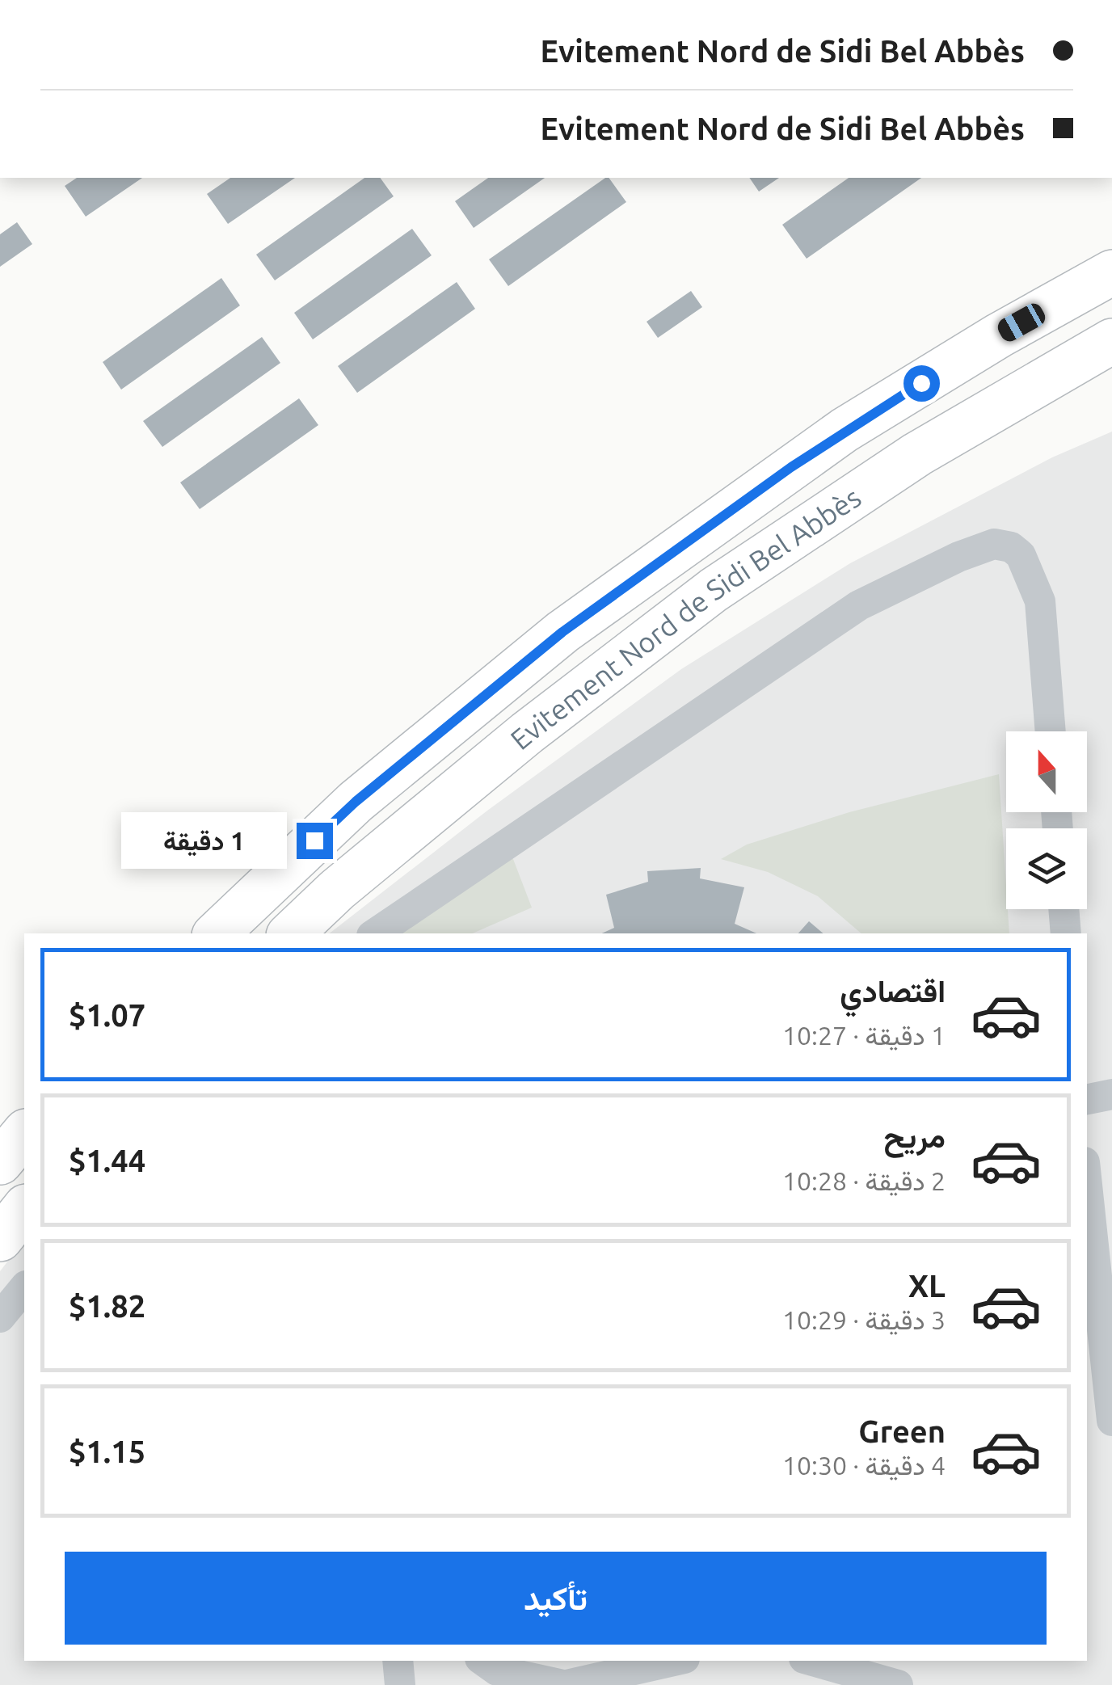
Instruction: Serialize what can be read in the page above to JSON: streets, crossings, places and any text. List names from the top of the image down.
{
  "streets": {
    "highway": ["Evitement Nord de Sidi Bel Abbès"]
  },
  "north": "top",
  "page": {
    "banner": ["Evitement Nord de Sidi Bel Abbès", "Evitement Nord de Sidi Bel Abbès"],
    "bubble": "1 دقيقة",
    "list": [
      {
        "name": "اقتصادي",
        "note": "1 دقيقة · 10:27",
        "value": "$1.07"
      },
      {
        "name": "مريح",
        "note": "2 دقيقة · 10:28",
        "value": "$1.44"
      },
      {
        "name": "XL",
        "note": "3 دقيقة · 10:29",
        "value": "$1.82"
      },
      {
        "name": "Green",
        "note": "4 دقيقة · 10:30",
        "value": "$1.15"
      }
    ],
    "buttons": "تأكيد"
  }
}
